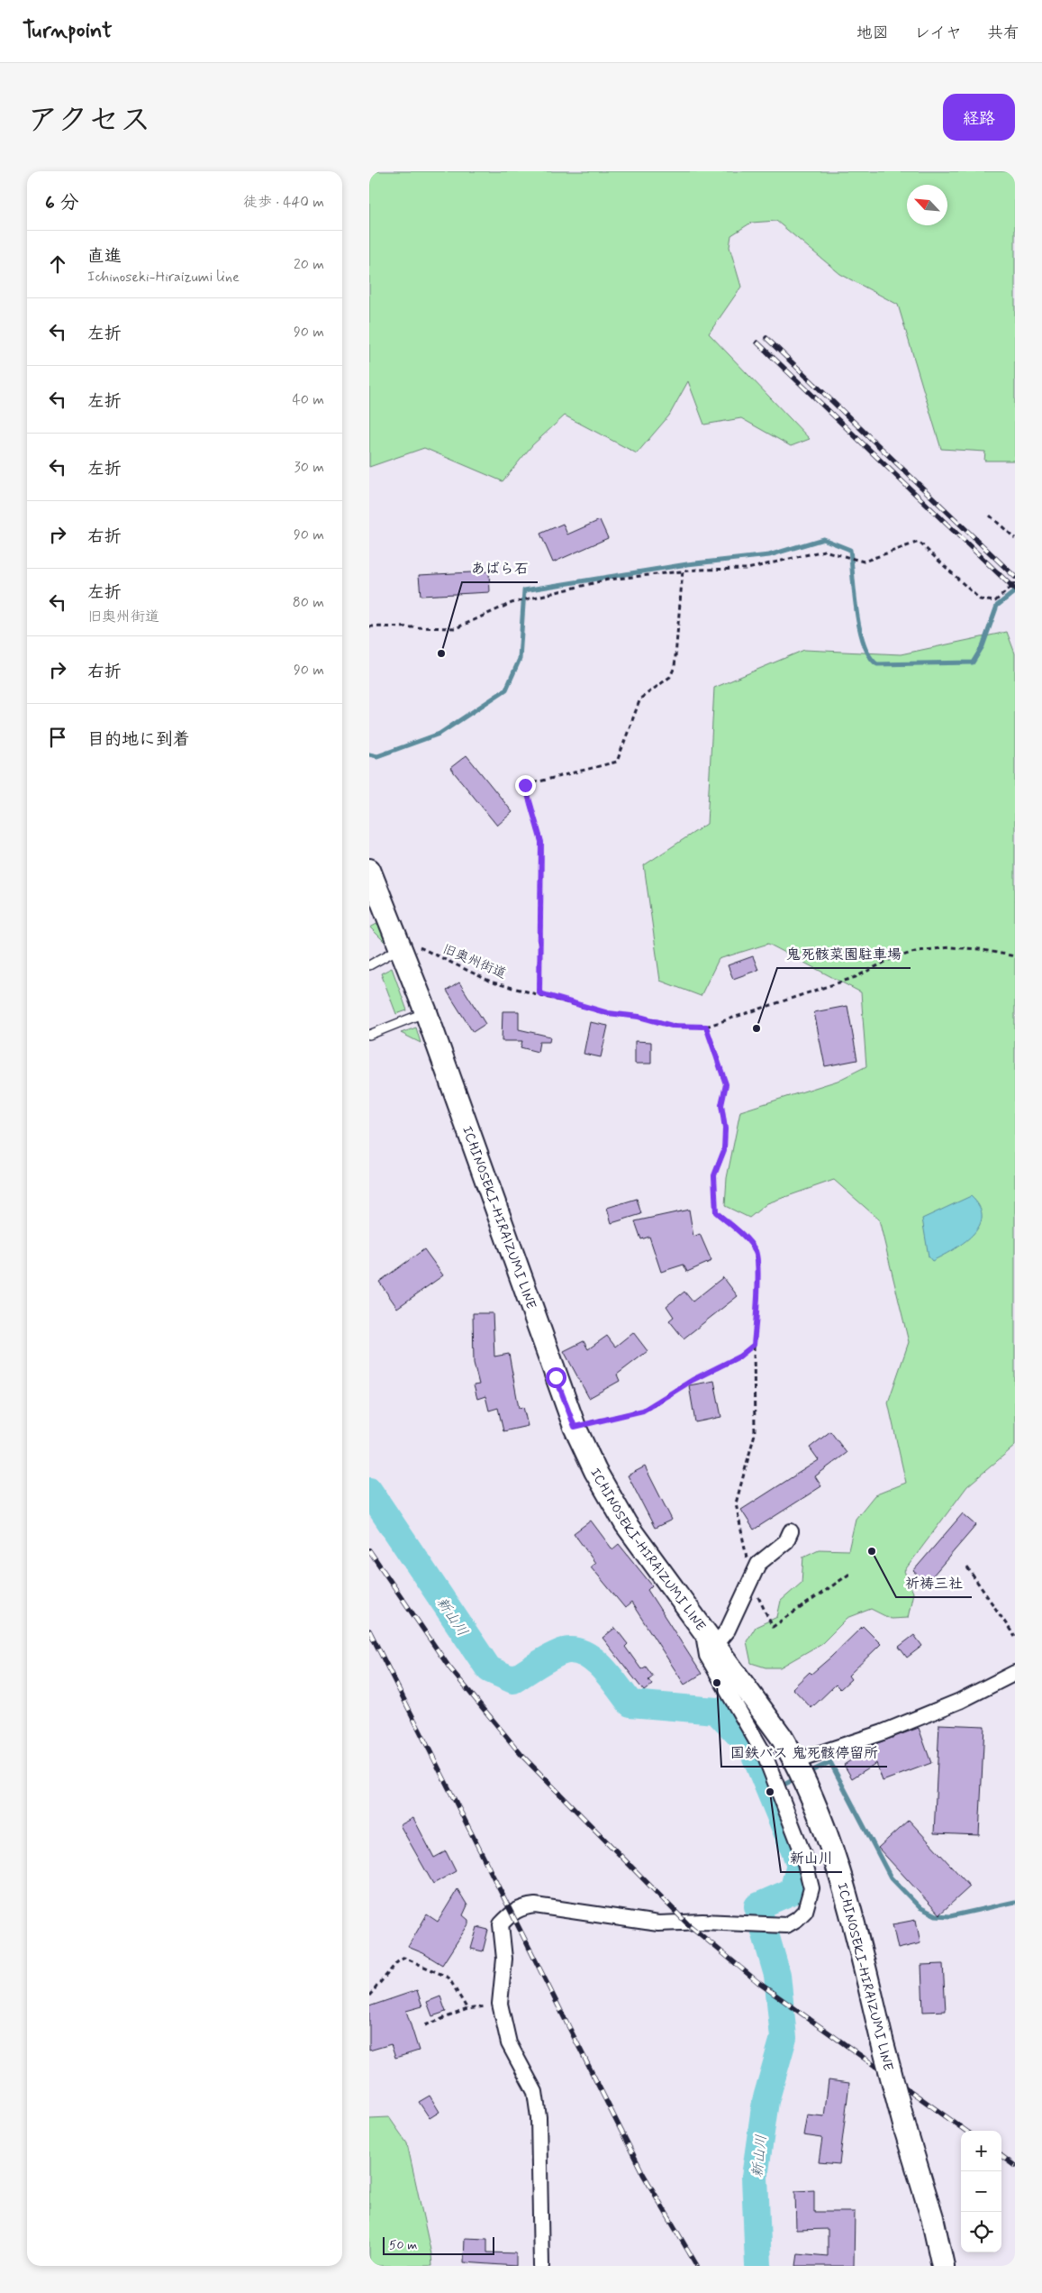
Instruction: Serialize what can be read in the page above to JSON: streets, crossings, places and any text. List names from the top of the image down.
{
  "streets": {
    "main road": ["ICHINOSEKI-HIRAIZUMI LINE"],
    "path": ["旧奥州街道"]
  },
  "crossings": [
    ["旧奥州街道", "ICHINOSEKI-HIRAIZUMI LINE"]
  ],
  "water": ["新山川"],
  "places": [
    "あばら石",
    "鬼死骸菜園駐車場",
    "祈祷三社",
    "国鉄バス 鬼死骸停留所",
    "新山川"
  ],
  "scale_bar": "50 m",
  "north": "top left",
  "page": {
    "header": "Turnpoint",
    "nav": ["地図", "レイヤ", "共有"],
    "title": "アクセス",
    "buttons": "経路",
    "heading": ["6 分", "徒歩 · 440 m"],
    "list": [
      ["直進", "Ichinoseki-Hiraizumi line", "20 m"],
      ["左折", "90 m"],
      ["左折", "40 m"],
      ["左折", "30 m"],
      ["右折", "90 m"],
      ["左折", "旧奥州街道", "80 m"],
      ["右折", "90 m"],
      "目的地に到着"
    ],
    "map_buttons": ["+", "−"],
    "scale": "50 m"
  }
}
